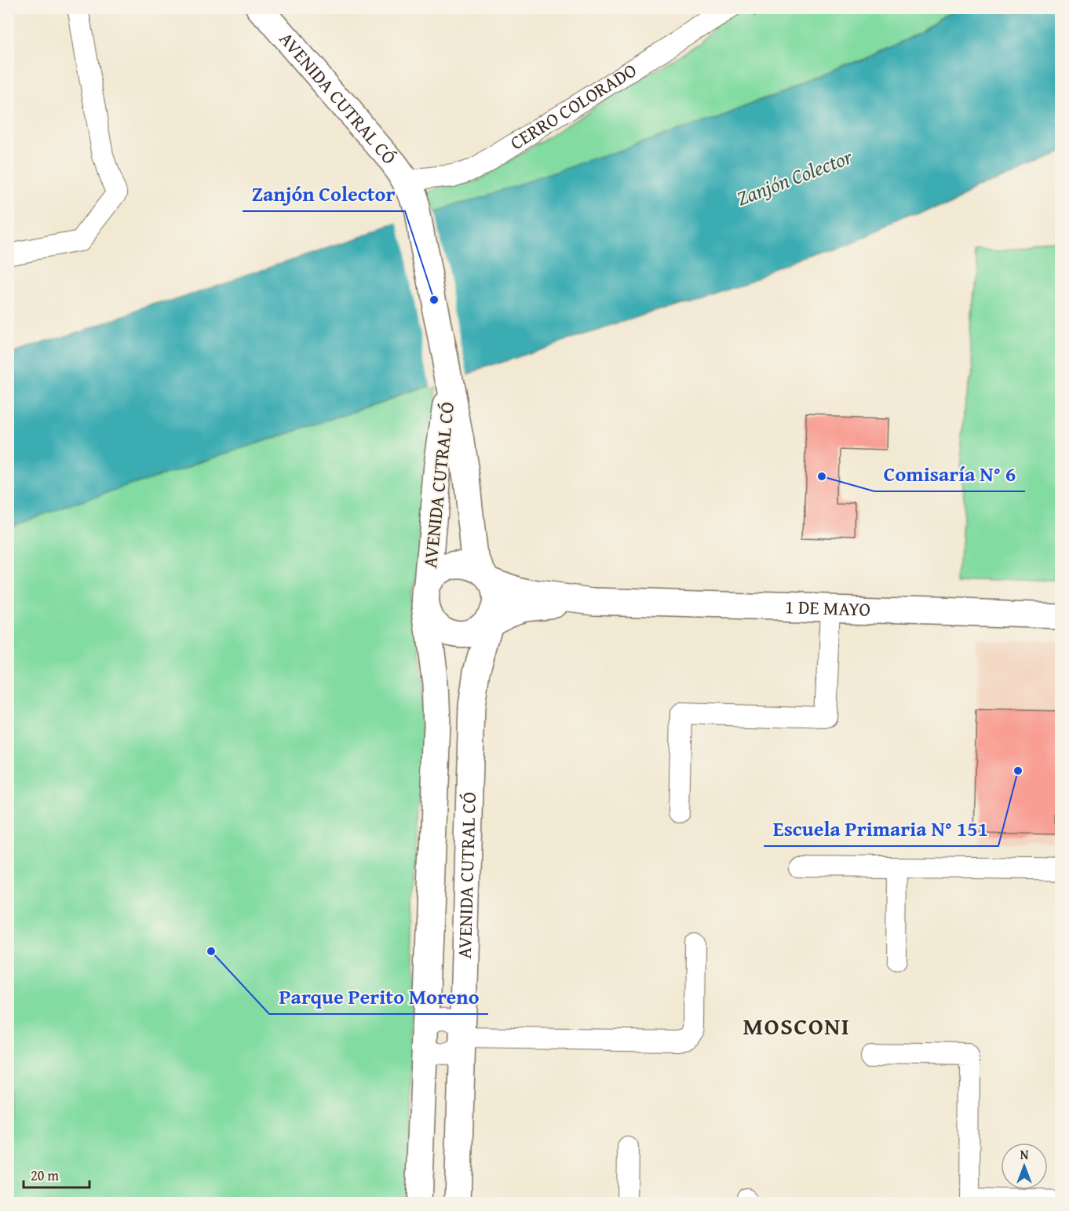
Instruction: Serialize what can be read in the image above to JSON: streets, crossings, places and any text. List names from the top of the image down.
{
  "streets": {
    "main road": ["AVENIDA CUTRAL CÓ", "1 DE MAYO"],
    "street": ["CERRO COLORADO"]
  },
  "crossings": [
    ["AVENIDA CUTRAL CÓ", "CERRO COLORADO"],
    ["AVENIDA CUTRAL CÓ", "1 DE MAYO"]
  ],
  "districts": ["MOSCONI"],
  "water": ["Zanjón Colector"],
  "places": [
    "Zanjón Colector",
    "Comisaría N° 6",
    "Escuela Primaria N° 151",
    "Parque Perito Moreno"
  ],
  "scale_bar": "20 m",
  "north": "top"
}
